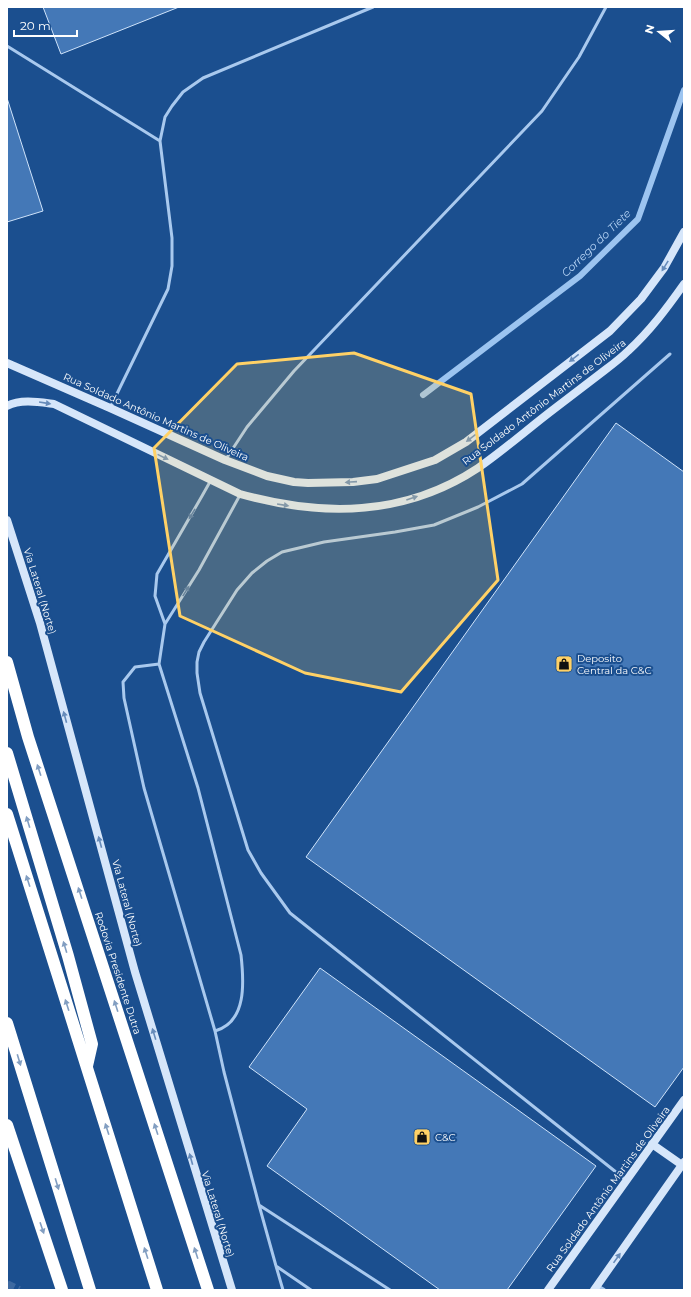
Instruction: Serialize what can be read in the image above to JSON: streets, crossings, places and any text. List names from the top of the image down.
{
  "streets": {
    "highway": ["Rodovia Presidente Dutra"],
    "street": ["Rua Soldado Antônio Martins de Oliveira", "Via Lateral (Norte)"]
  },
  "one_way": ["Via Lateral (Norte)"],
  "water": ["Corrego do Tiete"],
  "places": {
    "shop": ["Deposito Central da C&C", "C&C"]
  },
  "scale_bar": "20 m",
  "north": "left"
}
